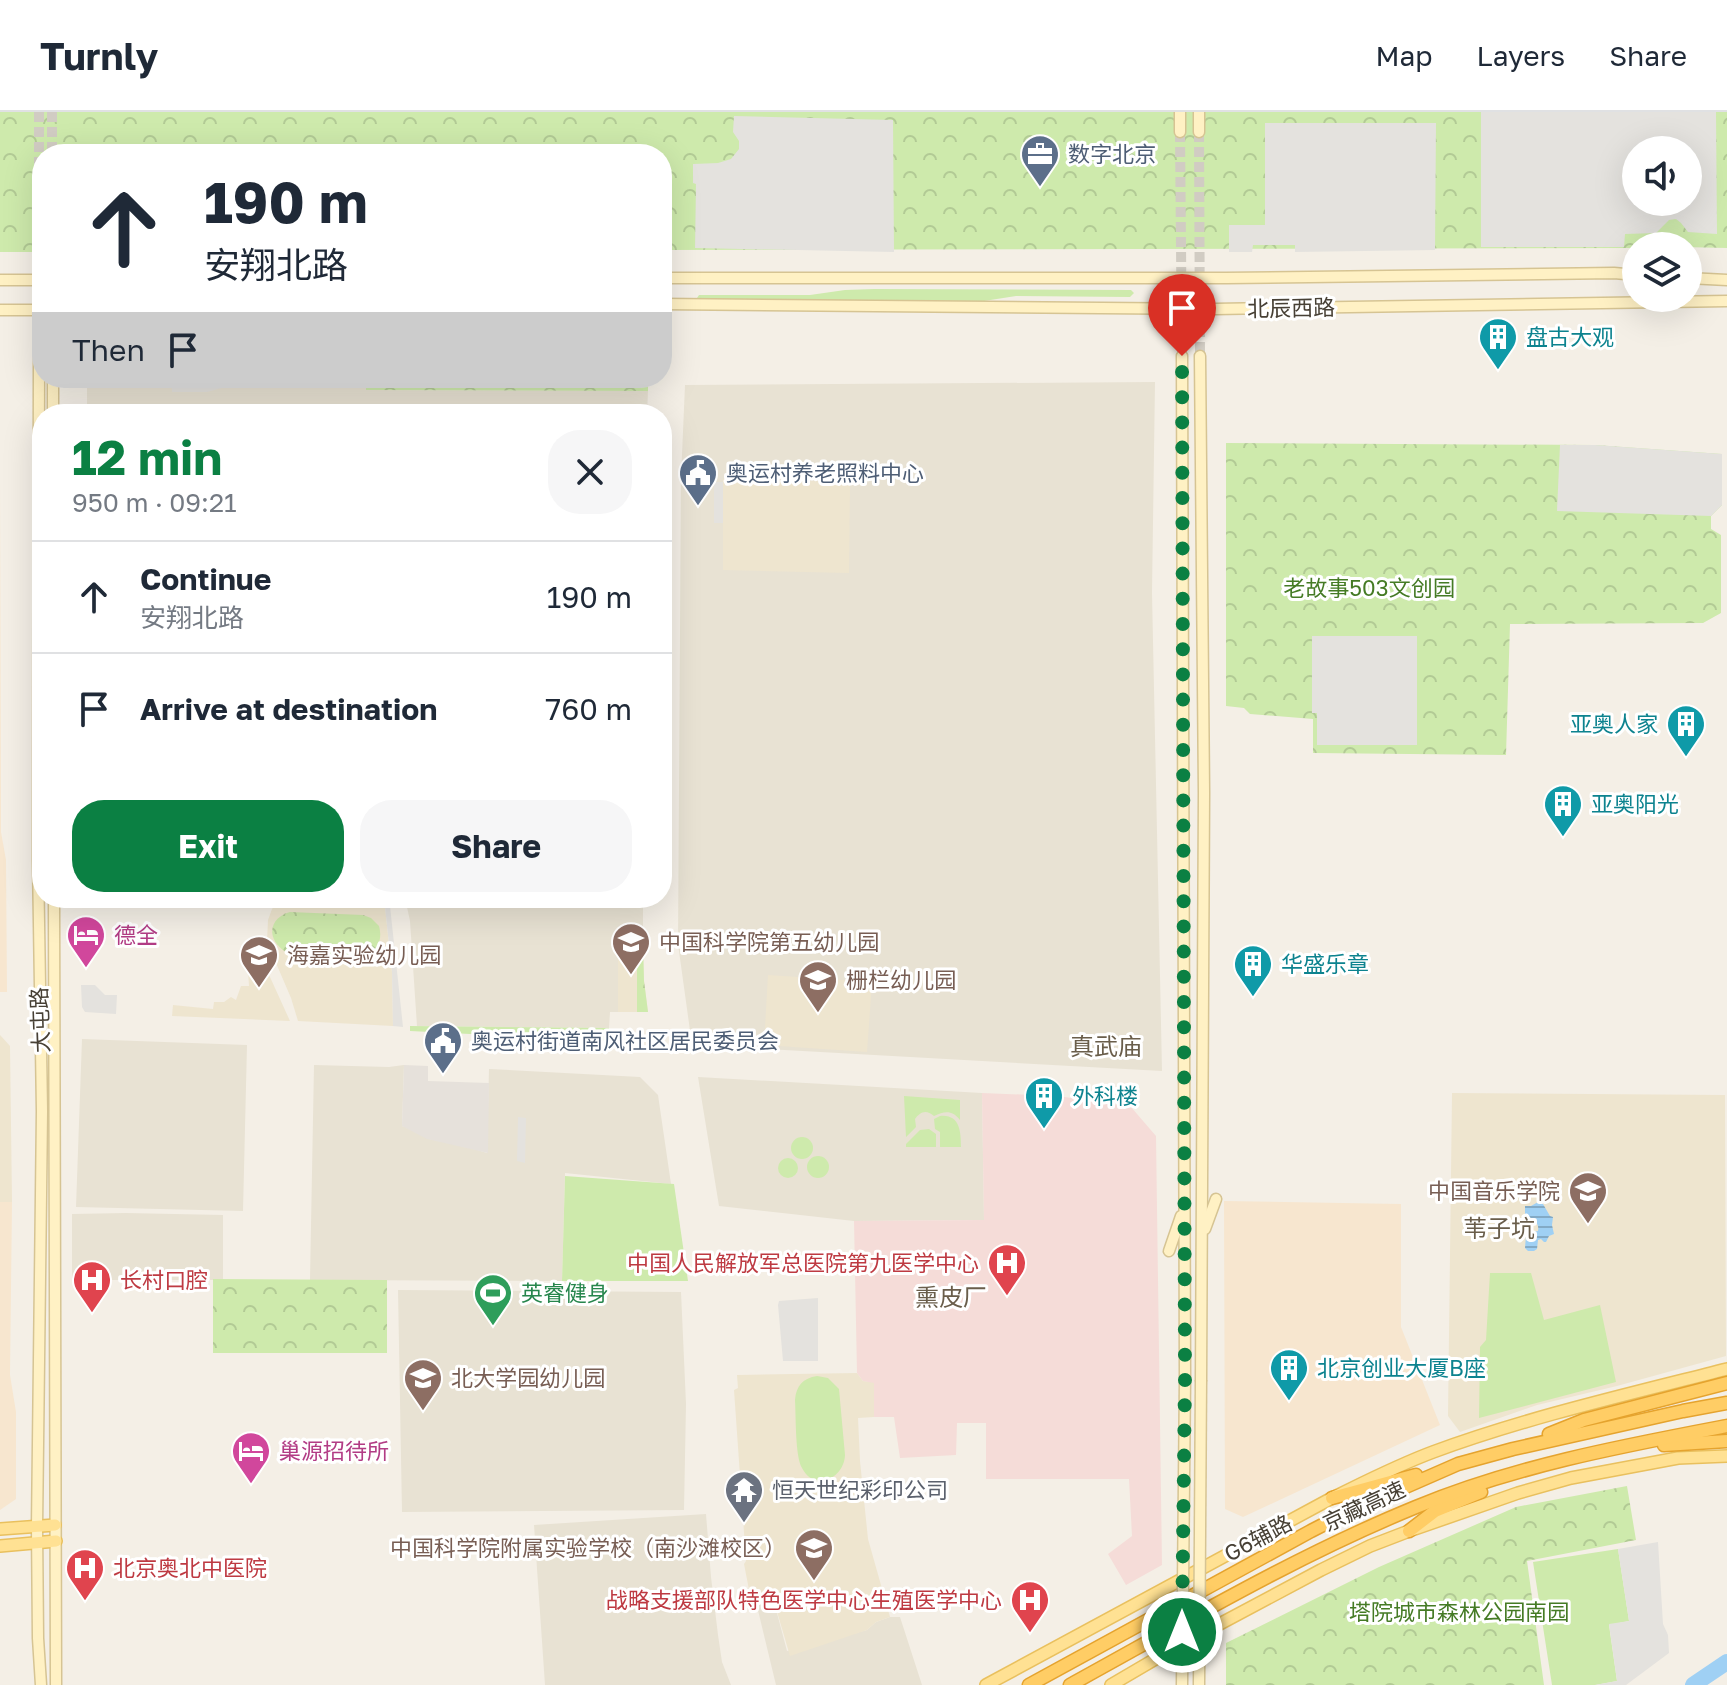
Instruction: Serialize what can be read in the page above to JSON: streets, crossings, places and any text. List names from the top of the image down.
{
  "streets": {
    "highway": ["京藏高速"],
    "main road": ["北辰西路", "大屯路", "G6辅路"]
  },
  "districts": ["真武庙", "苇子坑", "熏皮厂"],
  "parks": ["老故事503文创园", "塔院城市森林公园南园"],
  "places": {
    "office": ["数字北京"],
    "building": [
      "盘古大观",
      "亚奥人家",
      "亚奥阳光",
      "华盛乐章",
      "外科楼",
      "北京创业大厦B座"
    ],
    "public building": ["奥运村养老照料中心", "奥运村街道南风社区居民委员会"],
    "hotel": ["德全", "巢源招待所"],
    "school or university": [
      "中国科学院第五幼儿园",
      "海嘉实验幼儿园",
      "栅栏幼儿园",
      "中国音乐学院",
      "北大学园幼儿园",
      "中国科学院附属实验学校（南沙滩校区）"
    ],
    "hospital": [
      "中国人民解放军总医院第九医学中心",
      "长村口腔",
      "北京奥北中医院",
      "战略支援部队特色医学中心生殖医学中心"
    ],
    "sports": ["英睿健身"],
    "temple": ["恒天世纪彩印公司"]
  },
  "page": {
    "header": "Turnly",
    "nav": ["Map", "Layers", "Share"],
    "turn": ["190 m", "安翔北路"],
    "then": "Then",
    "heading": ["12 min", "950 m · 09:21"],
    "list": [
      {
        "name": "Continue",
        "note": "安翔北路",
        "value": "190 m"
      },
      {
        "name": "Arrive at destination",
        "value": "760 m"
      }
    ],
    "buttons": ["Exit", "Share"]
  }
}
